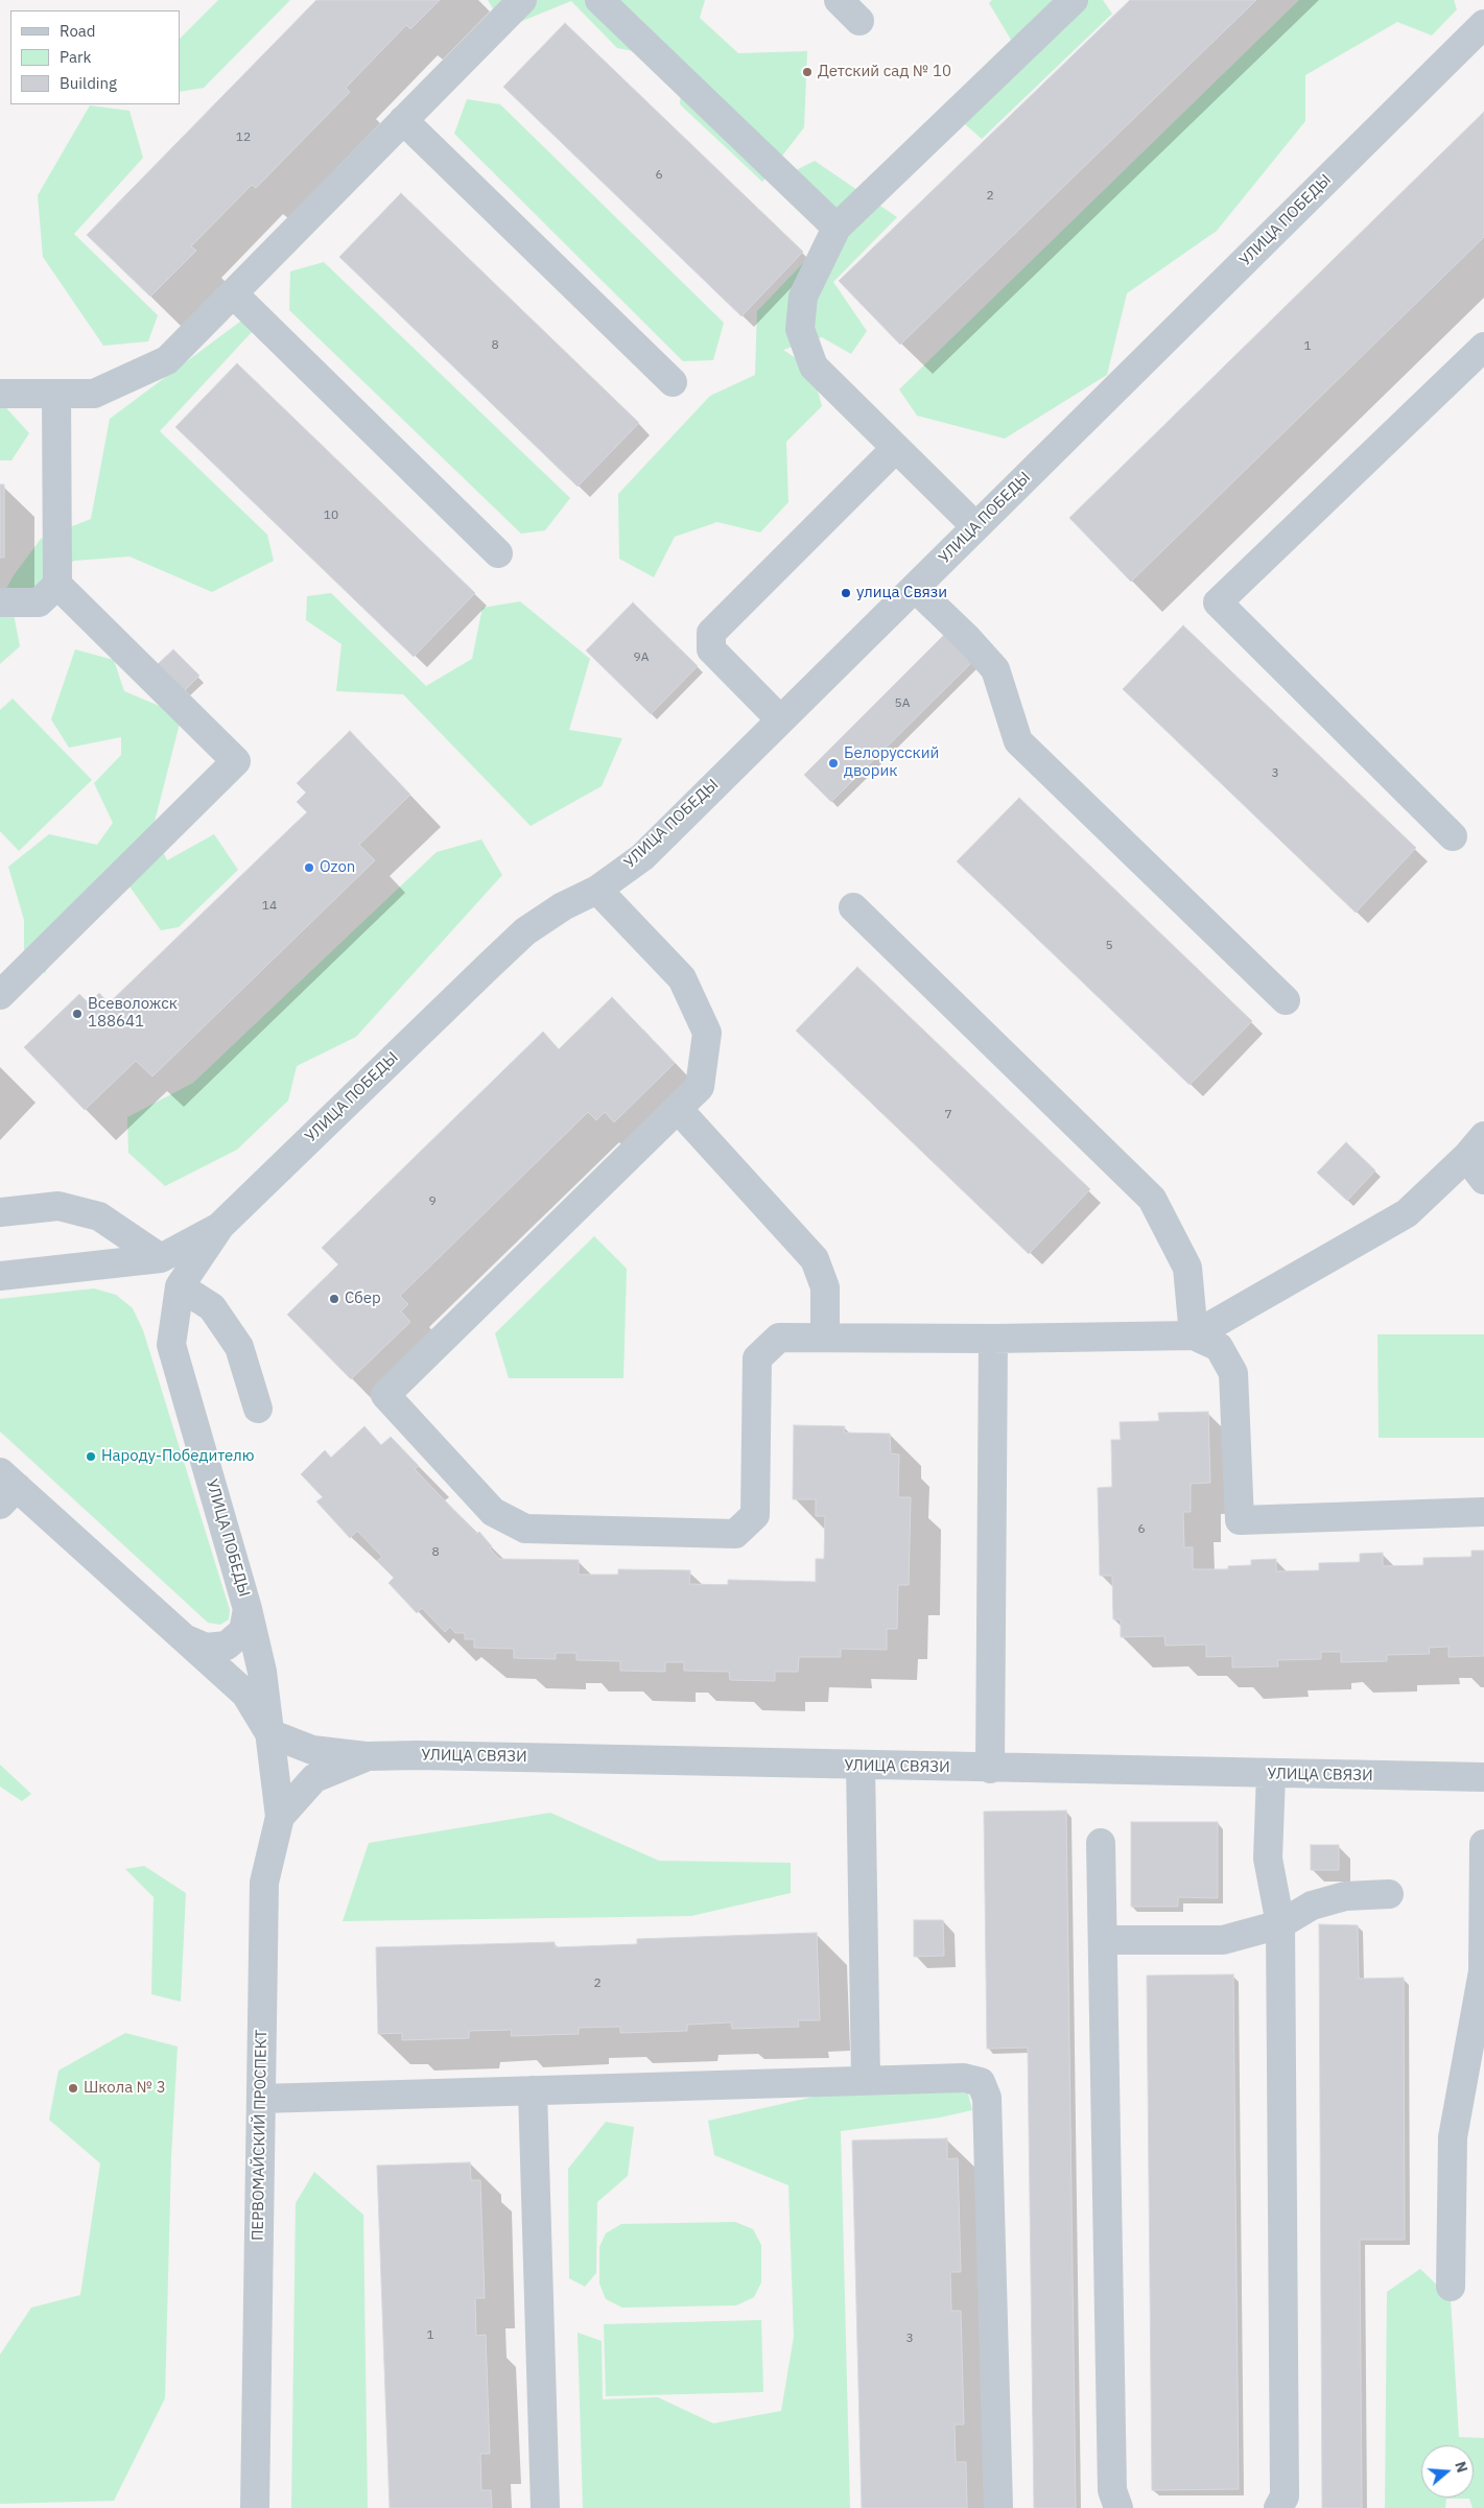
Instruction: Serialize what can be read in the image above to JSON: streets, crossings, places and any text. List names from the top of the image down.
{
  "streets": {
    "street": ["УЛИЦА ПОБЕДЫ", "УЛИЦА СВЯЗИ", "ПЕРВОМАЙСКИЙ ПРОСПЕКТ"]
  },
  "crossings": [
    ["УЛИЦА ПОБЕДЫ", "ПЕРВОМАЙСКИЙ ПРОСПЕКТ"],
    ["УЛИЦА СВЯЗИ", "ПЕРВОМАЙСКИЙ ПРОСПЕКТ"]
  ],
  "places": [
    "Детский сад № 10",
    "улица Связи",
    "Белорусский дворик",
    "Ozon",
    "Всеволожск 188641",
    "Сбер",
    "Народу-Победителю",
    "Школа № 3"
  ],
  "house_numbers": [
    "12",
    "6",
    "2",
    "8",
    "1",
    "10",
    "9А",
    "5А",
    "3",
    "14",
    "5",
    "7",
    "9",
    "6",
    "8",
    "2",
    "1",
    "3"
  ],
  "legend": ["Road", "Park", "Building"],
  "north": "right"
}
